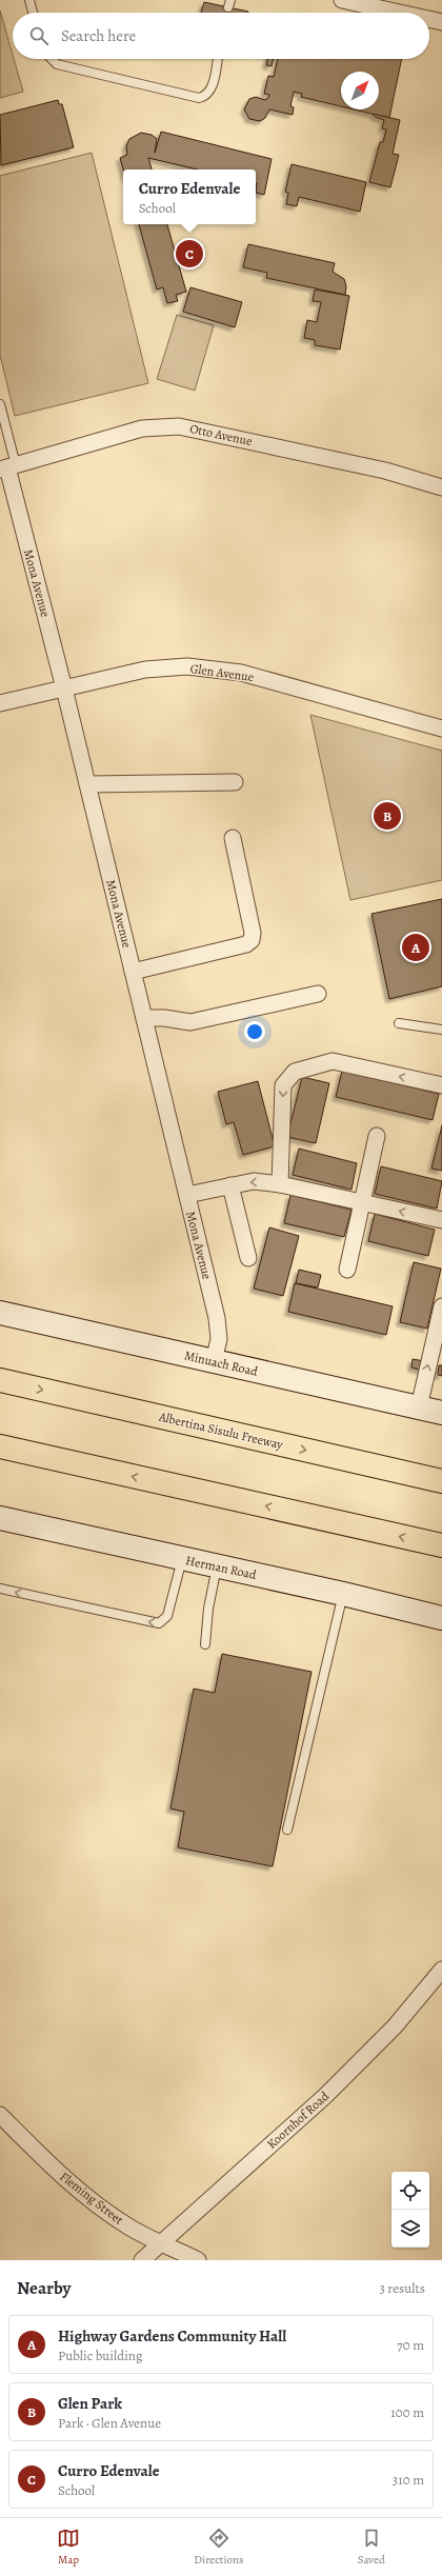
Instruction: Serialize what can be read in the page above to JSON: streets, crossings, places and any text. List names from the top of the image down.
{
  "streets": {
    "highway": ["Albertina Sisulu Freeway"],
    "street": [
      "Otto Avenue",
      "Mona Avenue",
      "Glen Avenue",
      "Minuach Road",
      "Herman Road",
      "Koornhof Road",
      "Fleming Street"
    ]
  },
  "crossings": [
    ["Otto Avenue", "Mona Avenue"],
    ["Mona Avenue", "Glen Avenue"],
    ["Mona Avenue", "Minuach Road"],
    ["Koornhof Road", "Fleming Street"]
  ],
  "north": "top right",
  "page": {
    "search": "Search here",
    "popup": ["Curro Edenvale", "School"],
    "pins": ["C", "B", "A"],
    "heading": ["Nearby", "3 results"],
    "list": [
      {
        "mark": "A",
        "name": "Highway Gardens Community Hall",
        "note": "Public building",
        "value": "70 m"
      },
      {
        "mark": "B",
        "name": "Glen Park",
        "note": "Park · Glen Avenue",
        "value": "100 m"
      },
      {
        "mark": "C",
        "name": "Curro Edenvale",
        "note": "School",
        "value": "310 m"
      }
    ],
    "nav": ["Map", "Directions", "Saved"]
  }
}
